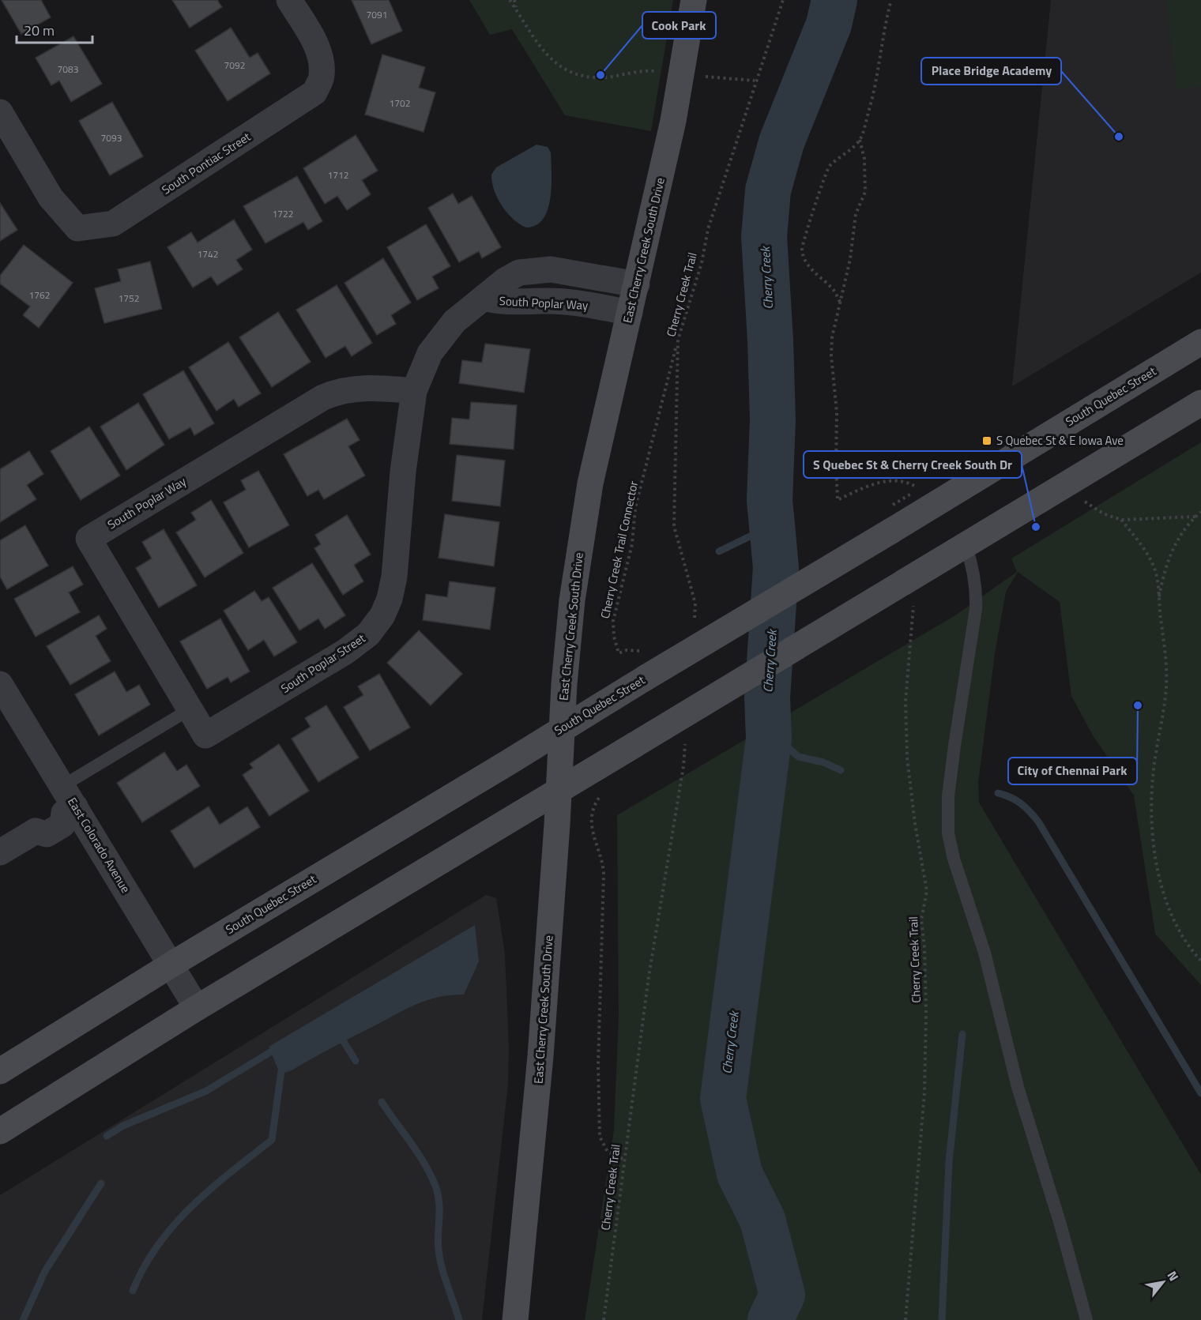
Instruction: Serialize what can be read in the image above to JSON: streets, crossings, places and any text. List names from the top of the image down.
{
  "streets": {
    "main road": ["East Cherry Creek South Drive", "South Quebec Street"],
    "street": [
      "South Pontiac Street",
      "South Poplar Way",
      "South Poplar Street",
      "East Colorado Avenue"
    ],
    "path": ["Cherry Creek Trail", "Cherry Creek Trail Connector"]
  },
  "crossings": [
    ["East Cherry Creek South Drive", "South Poplar Way"],
    ["East Cherry Creek South Drive", "South Quebec Street"],
    ["Cherry Creek Trail", "Cherry Creek Trail Connector"],
    ["South Poplar Way", "South Poplar Street"],
    ["South Quebec Street", "East Colorado Avenue"]
  ],
  "water": ["Cherry Creek"],
  "places": {
    "other": [
      "Cook Park",
      "Place Bridge Academy",
      "S Quebec St & Cherry Creek South Dr",
      "City of Chennai Park"
    ],
    "transit": ["S Quebec St & E Iowa Ave"]
  },
  "house_numbers": [
    "7091",
    "7092",
    "7083",
    "1702",
    "7093",
    "1712",
    "1722",
    "1742",
    "1762",
    "1752"
  ],
  "scale_bar": "20 m",
  "north": "top right"
}
